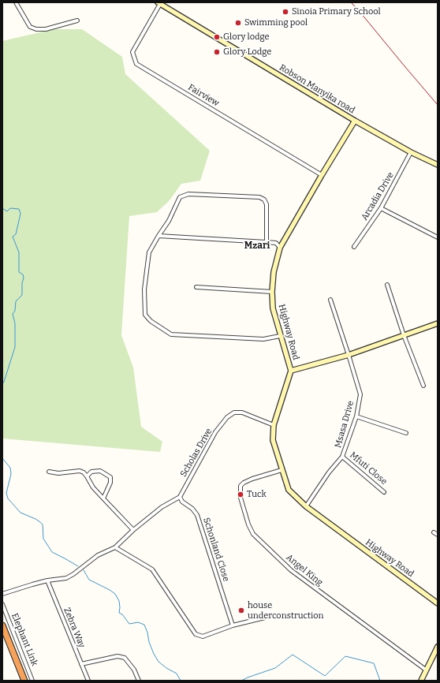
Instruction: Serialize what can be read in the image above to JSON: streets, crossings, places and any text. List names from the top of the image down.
{
  "streets": {
    "street": [
      "Robson Manyika road",
      "Fairview",
      "Arcadia Drive",
      "Highway Road",
      "Msasa Drive",
      "Scholas Drive",
      "Mfuti Close",
      "Schonland Close",
      "Angel King",
      "Zebra Way",
      "Elephant Link"
    ]
  },
  "crossings": [
    ["Robson Manyika road", "Fairview"],
    ["Robson Manyika road", "Arcadia Drive"],
    ["Robson Manyika road", "Highway Road"],
    ["Fairview", "Highway Road"],
    ["Highway Road", "Msasa Drive"],
    ["Highway Road", "Scholas Drive"],
    ["Highway Road", "Angel King"],
    ["Msasa Drive", "Mfuti Close"],
    ["Scholas Drive", "Schonland Close"]
  ],
  "districts": ["Mzari"],
  "places": [
    "Sinoia Primary School",
    "Swimming pool",
    "Glory lodge",
    "Glory Lodge",
    "Tuck",
    "house underconstruction"
  ]
}
